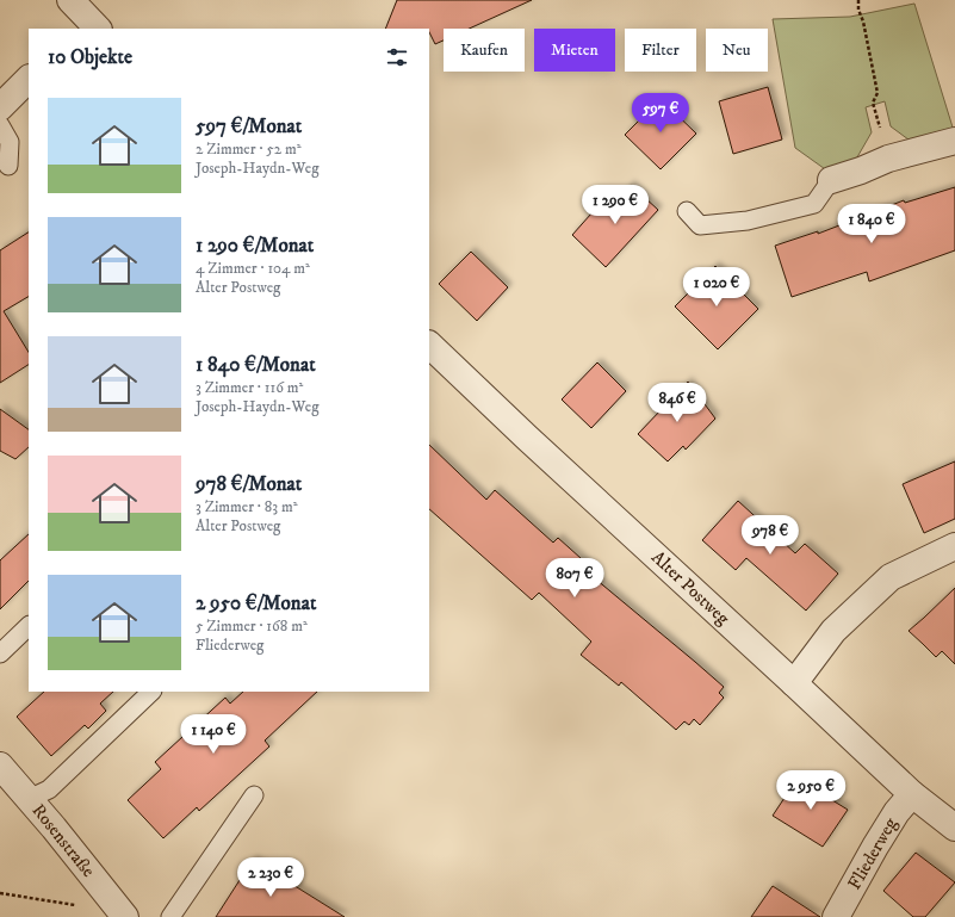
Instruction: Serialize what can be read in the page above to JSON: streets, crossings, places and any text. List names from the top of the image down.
{
  "streets": {
    "street": ["Alter Postweg", "Rosenstraße", "Fliederweg"]
  },
  "crossings": [
    ["Alter Postweg", "Fliederweg"]
  ],
  "page": {
    "chip": [
      "Kaufen",
      "Mieten",
      "Filter",
      "Neu"
    ],
    "heading": "10 Objekte",
    "list": [
      {
        "name": "597 €/Monat",
        "note": "2 Zimmer · 52 m² · Joseph-Haydn-Weg"
      },
      {
        "name": "1 290 €/Monat",
        "note": "4 Zimmer · 104 m² · Alter Postweg"
      },
      {
        "name": "1 840 €/Monat",
        "note": "3 Zimmer · 116 m² · Joseph-Haydn-Weg"
      },
      {
        "name": "978 €/Monat",
        "note": "3 Zimmer · 83 m² · Alter Postweg"
      },
      {
        "name": "2 950 €/Monat",
        "note": "5 Zimmer · 168 m² · Fliederweg"
      }
    ],
    "price": [
      "597 €",
      "1 290 €",
      "1 840 €",
      "1 020 €",
      "846 €",
      "978 €",
      "807 €",
      "1 140 €",
      "2 950 €",
      "2 230 €"
    ]
  }
}
